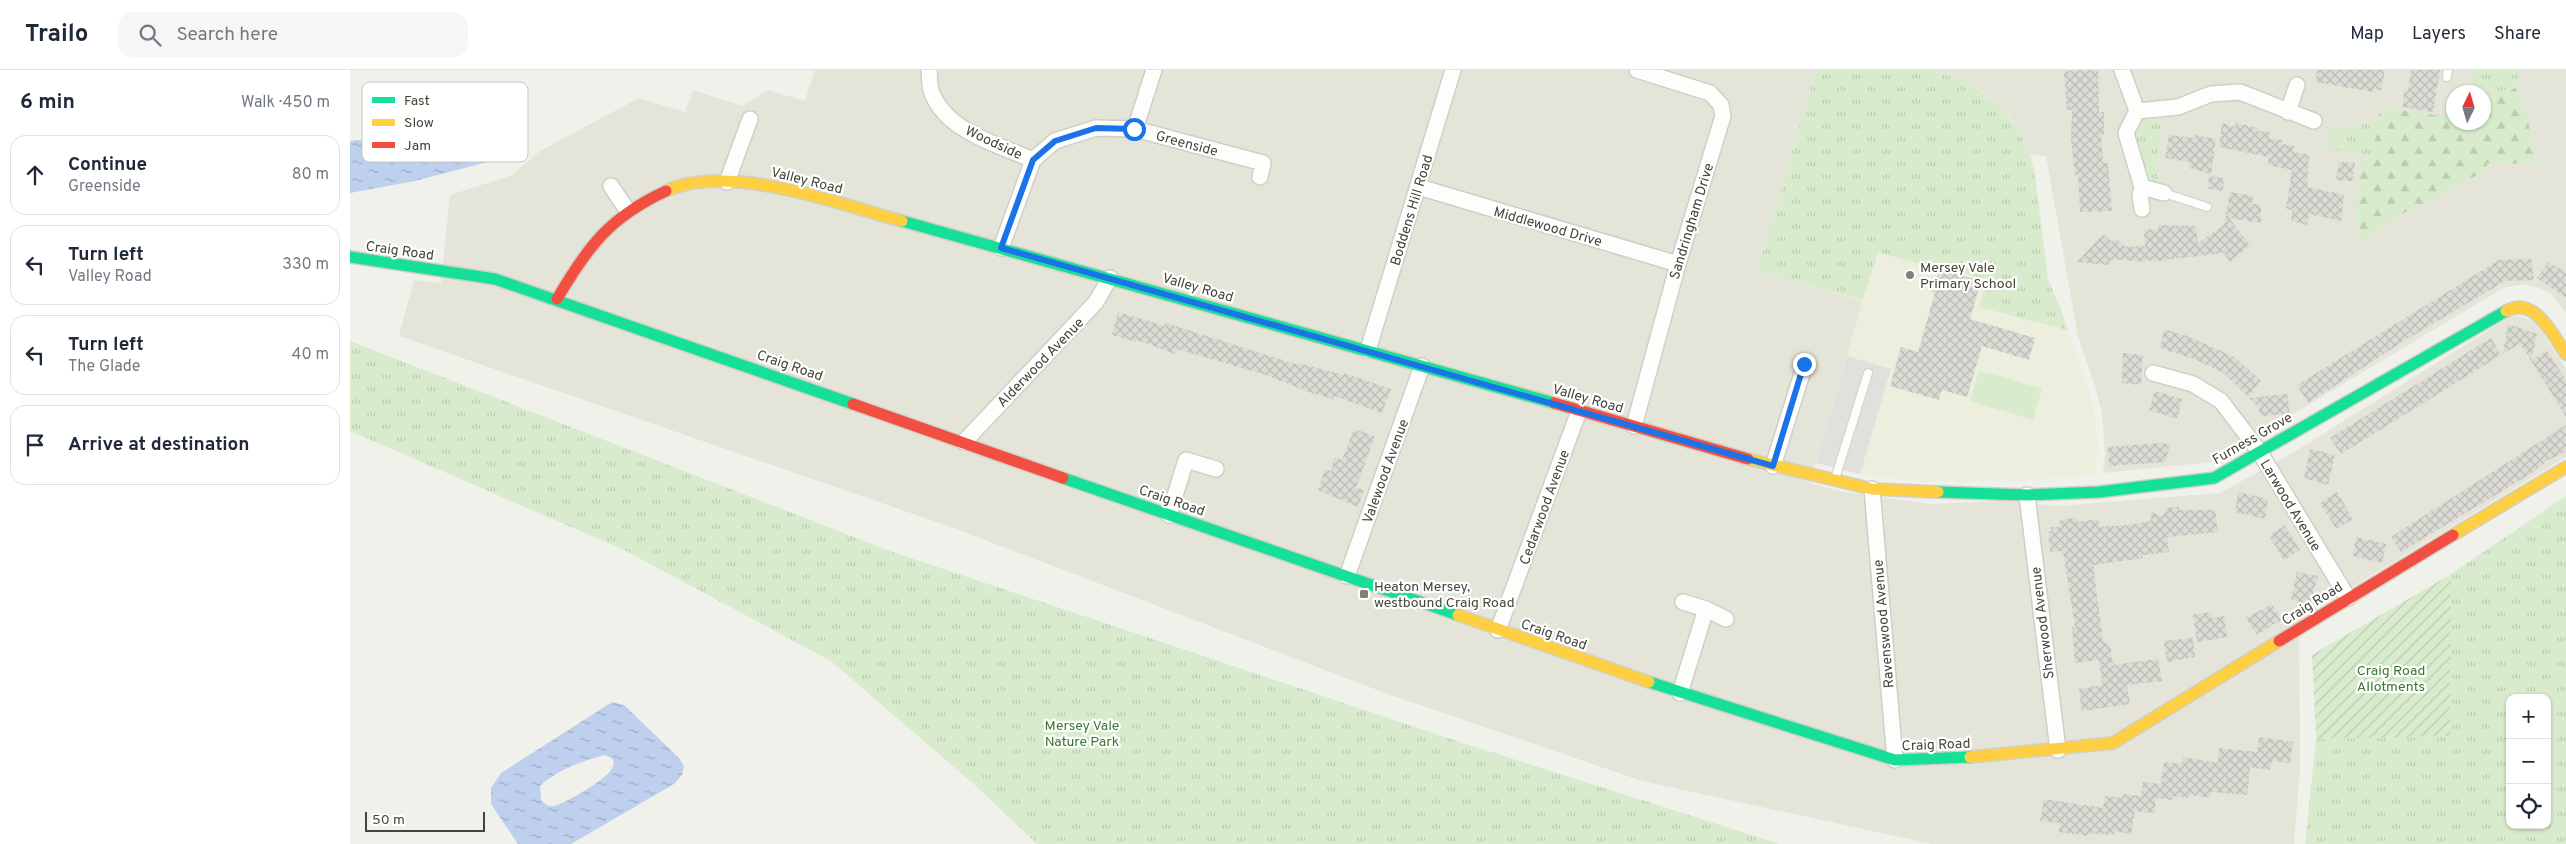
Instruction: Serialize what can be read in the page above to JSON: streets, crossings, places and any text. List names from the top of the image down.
{
  "streets": {
    "street": [
      "Woodside",
      "Greenside",
      "Valley Road",
      "Boddens Hill Road",
      "Sandringham Drive",
      "Middlewood Drive",
      "Craig Road",
      "Alderwood Avenue",
      "Furness Grove",
      "Valewood Avenue",
      "Larwood Avenue",
      "Cedarwood Avenue",
      "Sherwood Avenue",
      "Ravenswood Avenue"
    ]
  },
  "crossings": [
    ["Woodside", "Greenside"],
    ["Greenside", "Valley Road"],
    ["Valley Road", "Boddens Hill Road"],
    ["Valley Road", "Sandringham Drive"],
    ["Valley Road", "Craig Road"],
    ["Valley Road", "Alderwood Avenue"],
    ["Valley Road", "Furness Grove"],
    ["Valley Road", "Valewood Avenue"],
    ["Valley Road", "Cedarwood Avenue"],
    ["Valley Road", "Ravenswood Avenue"],
    ["Boddens Hill Road", "Middlewood Drive"],
    ["Sandringham Drive", "Middlewood Drive"],
    ["Craig Road", "Alderwood Avenue"],
    ["Craig Road", "Valewood Avenue"],
    ["Craig Road", "Larwood Avenue"],
    ["Craig Road", "Cedarwood Avenue"],
    ["Craig Road", "Sherwood Avenue"],
    ["Craig Road", "Ravenswood Avenue"],
    ["Furness Grove", "Larwood Avenue"],
    ["Furness Grove", "Sherwood Avenue"],
    ["Furness Grove", "Ravenswood Avenue"]
  ],
  "parks": ["Craig Road Allotments", "Mersey Vale Nature Park"],
  "places": {
    "other": ["Mersey Vale Primary School"],
    "transit": ["Heaton Mersey, westbound Craig Road"]
  },
  "legend": ["Fast", "Slow", "Jam"],
  "scale_bar": "50 m",
  "north": "top",
  "page": {
    "header": "Trailo",
    "search": "Search here",
    "nav": ["Map", "Layers", "Share"],
    "heading": ["6 min", "Walk · 450 m"],
    "list": [
      ["Continue", "Greenside", "80 m"],
      ["Turn left", "Valley Road", "330 m"],
      ["Turn left", "The Glade", "40 m"],
      "Arrive at destination"
    ],
    "map_buttons": ["+", "−"],
    "scale": "50 m"
  }
}
